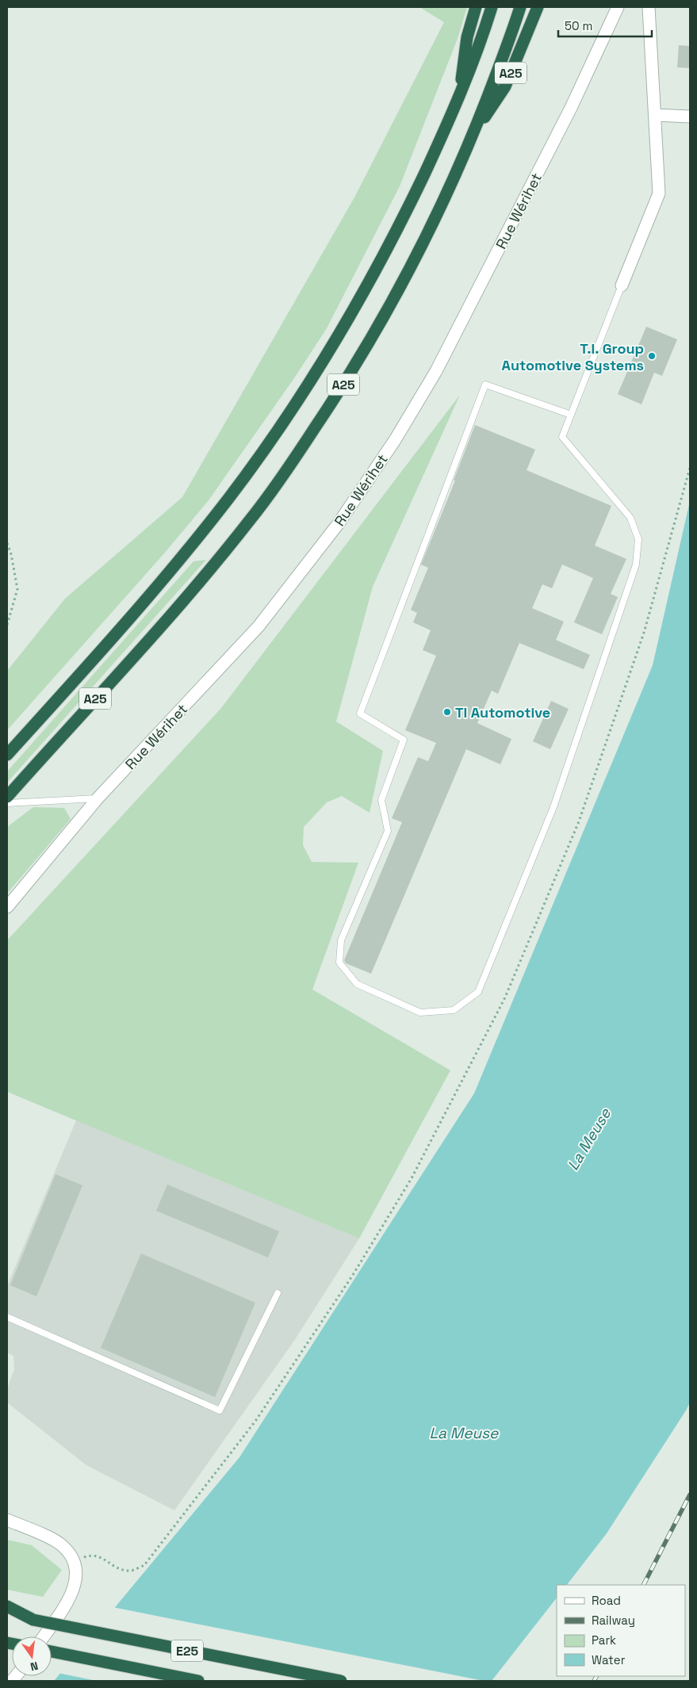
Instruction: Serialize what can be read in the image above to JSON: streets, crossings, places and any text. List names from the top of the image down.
{
  "streets": {
    "highway": ["A25", "E25"],
    "street": ["Rue Wérihet"]
  },
  "water": ["La Meuse"],
  "places": ["T.I. Group Automotive Systems", "TI Automotive"],
  "legend": [
    "Road",
    "Railway",
    "Park",
    "Water"
  ],
  "scale_bar": "50 m",
  "north": "bottom"
}
